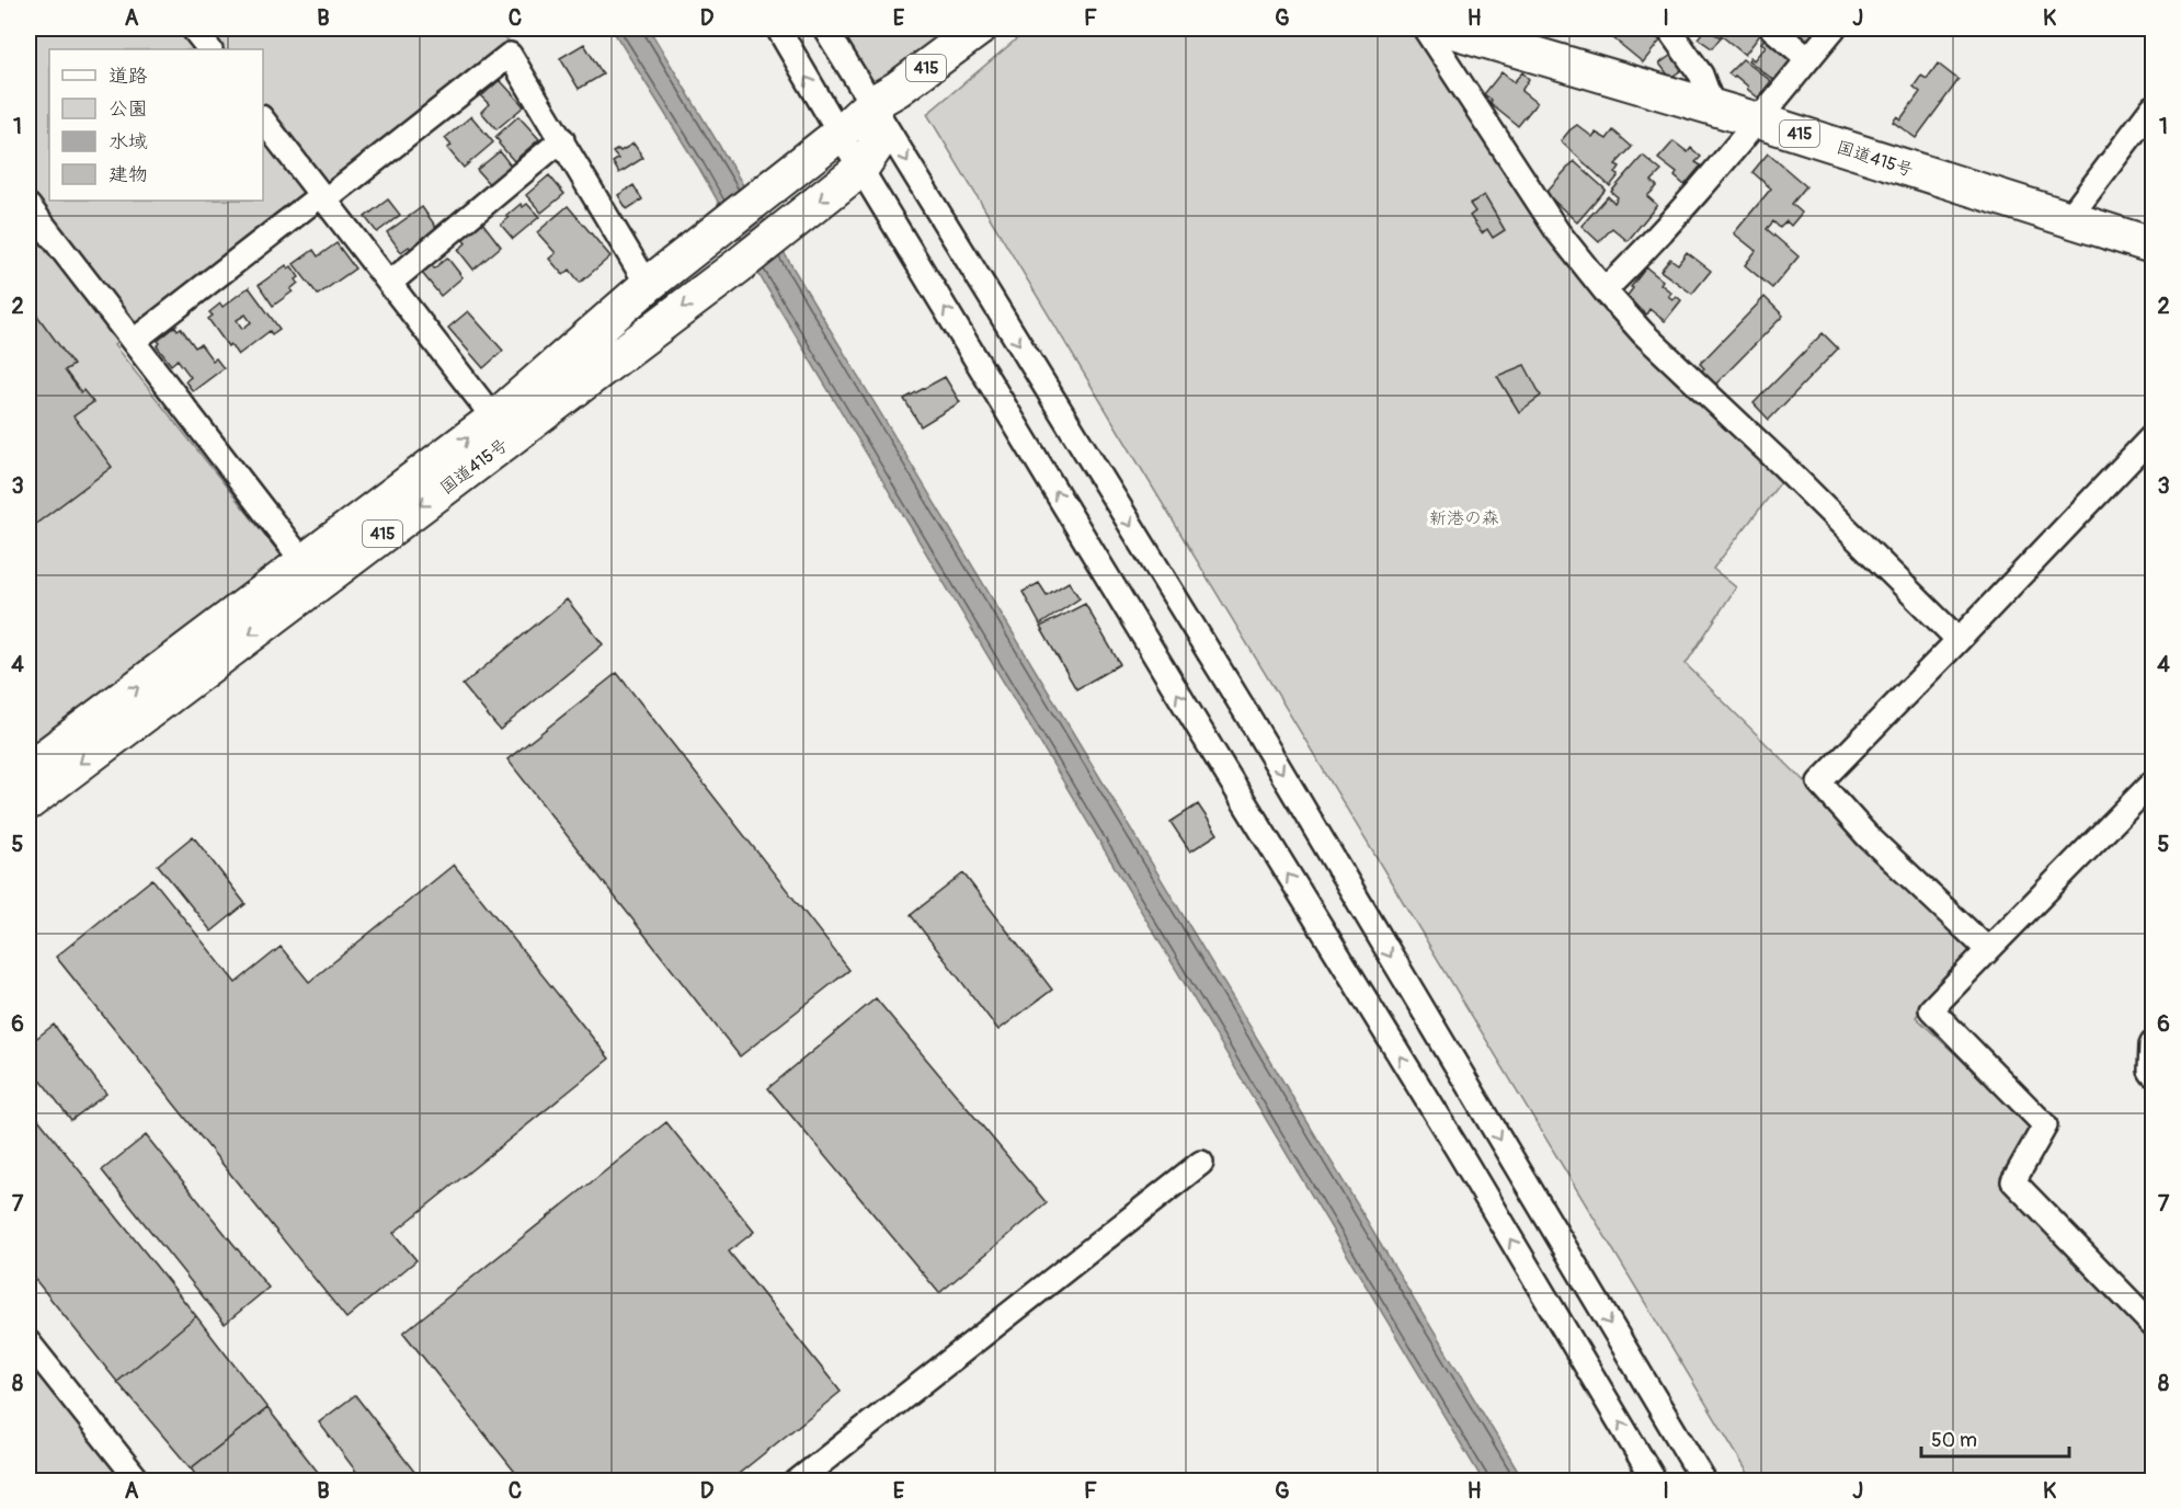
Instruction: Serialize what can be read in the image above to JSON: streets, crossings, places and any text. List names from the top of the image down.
{
  "streets": {
    "highway": ["415", "国道415号"]
  },
  "parks": ["新港の森"],
  "legend": [
    "道路",
    "公園",
    "水域",
    "建物"
  ],
  "scale_bar": "50 m",
  "grid": {
    "columns": [
      "A",
      "B",
      "C",
      "D",
      "E",
      "F",
      "G",
      "H",
      "I",
      "J",
      "K"
    ],
    "rows": [
      "1",
      "2",
      "3",
      "4",
      "5",
      "6",
      "7",
      "8"
    ]
  }
}
